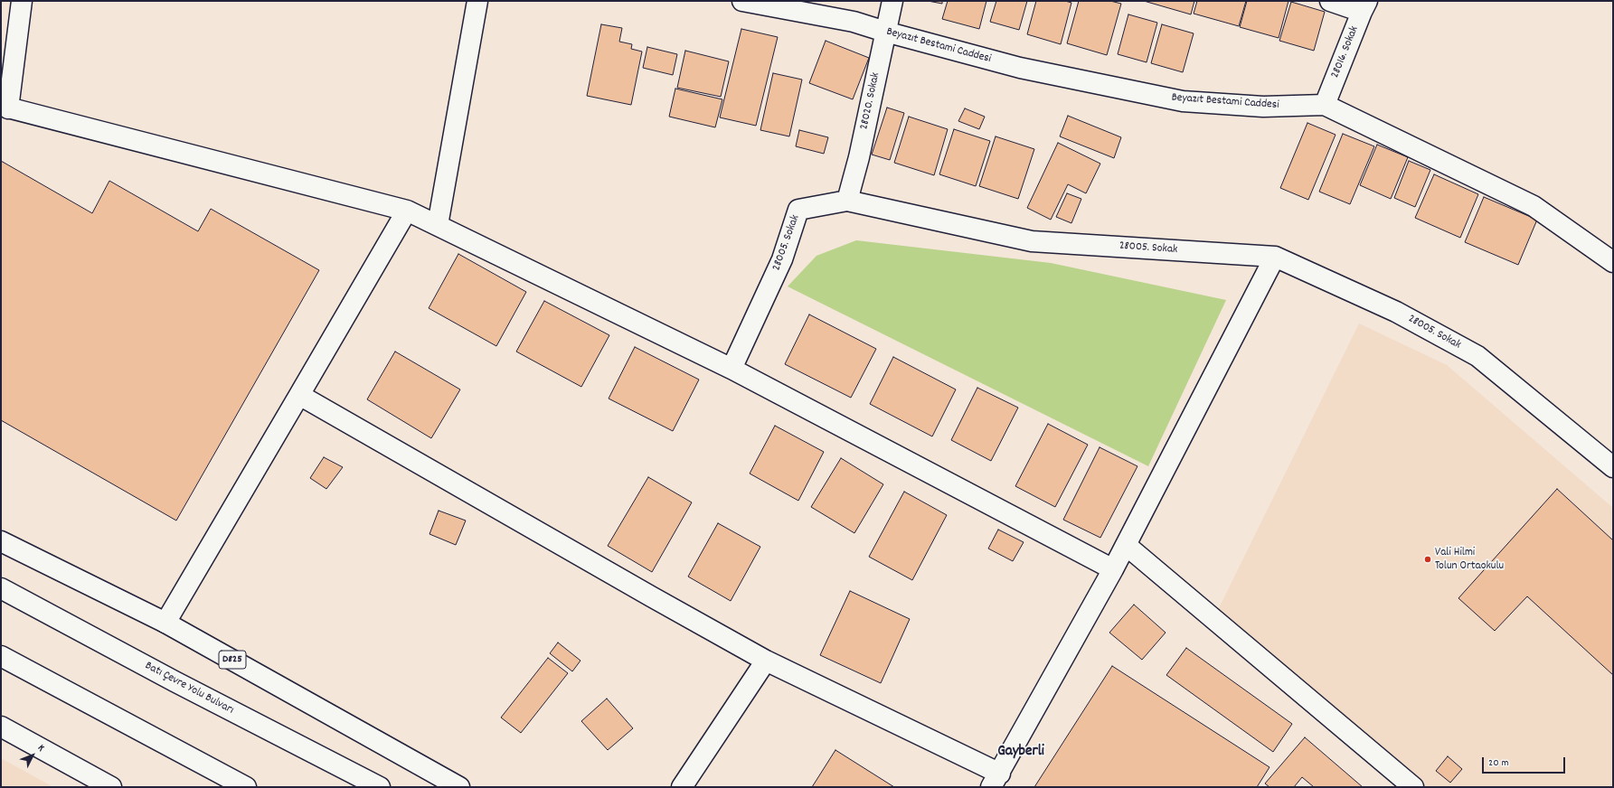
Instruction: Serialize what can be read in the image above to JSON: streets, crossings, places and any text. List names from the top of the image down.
{
  "streets": {
    "main road": [
      "Beyazıt Bestami Caddesi",
      "28016. Sokak",
      "28020. Sokak",
      "28005. Sokak",
      "D825",
      "Batı Çevre Yolu Bulvarı"
    ]
  },
  "crossings": [
    ["Beyazıt Bestami Caddesi", "28016. Sokak"],
    ["Beyazıt Bestami Caddesi", "28020. Sokak"],
    ["28020. Sokak", "28005. Sokak"]
  ],
  "districts": ["Gayberli"],
  "places": ["Vali Hilmi Tolun Ortaokulu"],
  "scale_bar": "20 m",
  "north": "top right"
}
